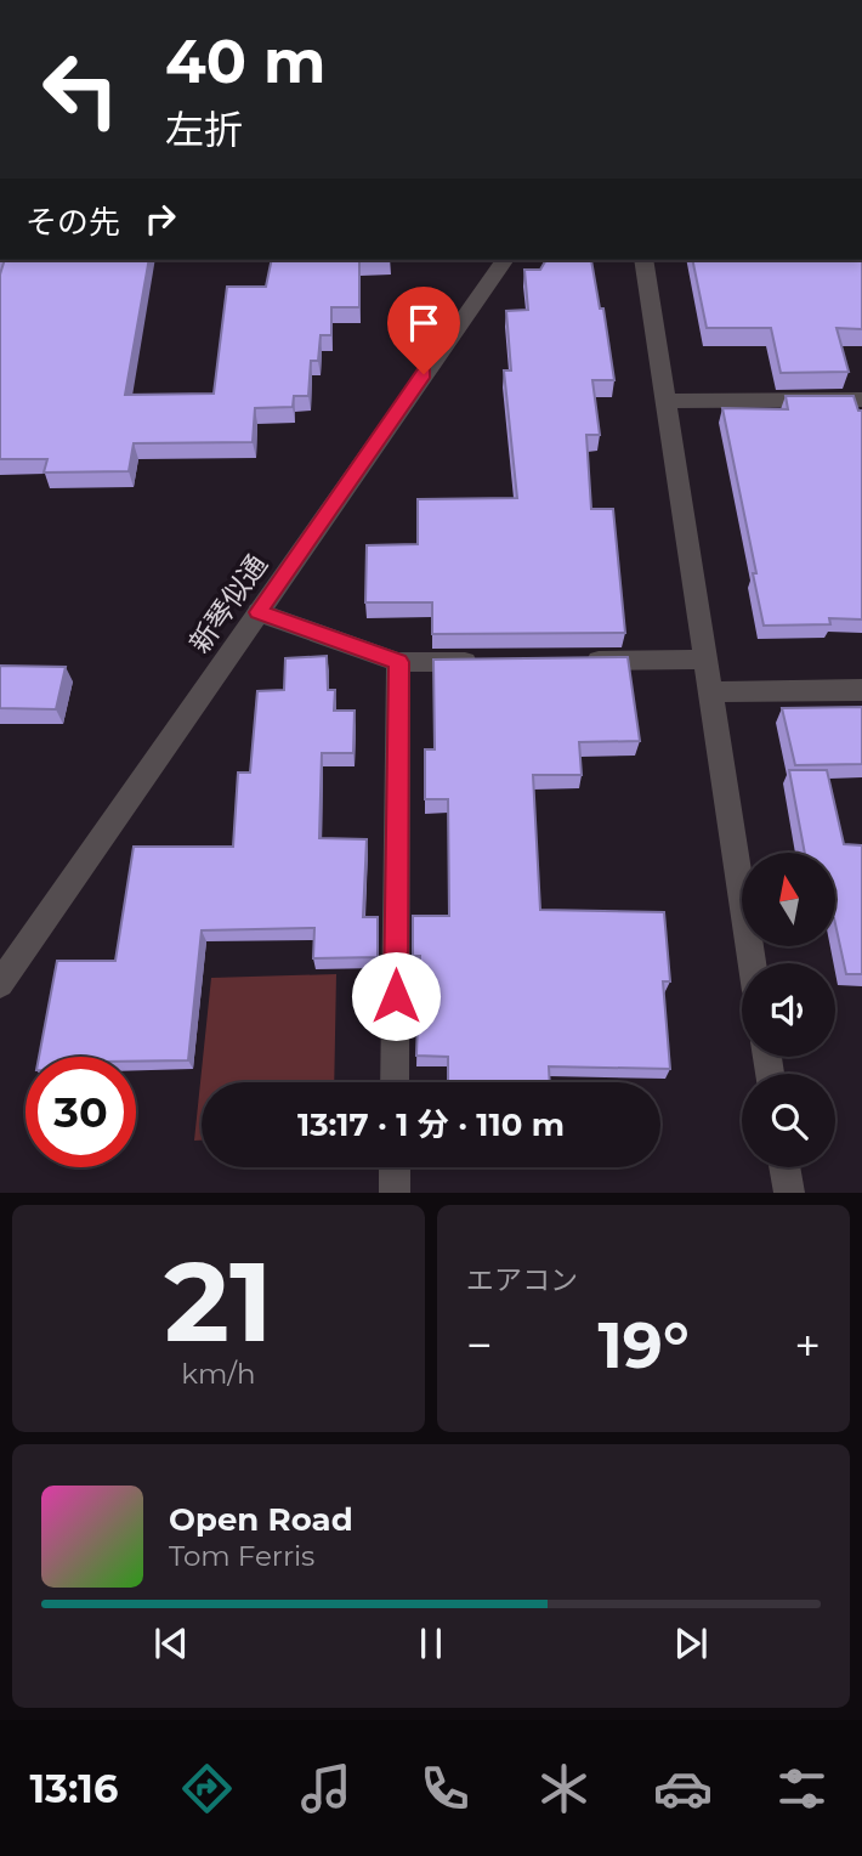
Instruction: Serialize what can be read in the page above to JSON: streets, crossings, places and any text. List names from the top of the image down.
{
  "streets": {
    "street": ["新琴似通"]
  },
  "north": "top",
  "page": {
    "turn": ["40 m", "左折"],
    "then": "その先",
    "limit": "30",
    "trip": "13:17 · 1 分 · 110 m",
    "tile": [
      ["21", "km/h"],
      "エアコン"
    ],
    "heat": ["−", "19°", "+"],
    "song": ["Open Road", "Tom Ferris"],
    "tabs": "13:16"
  }
}
